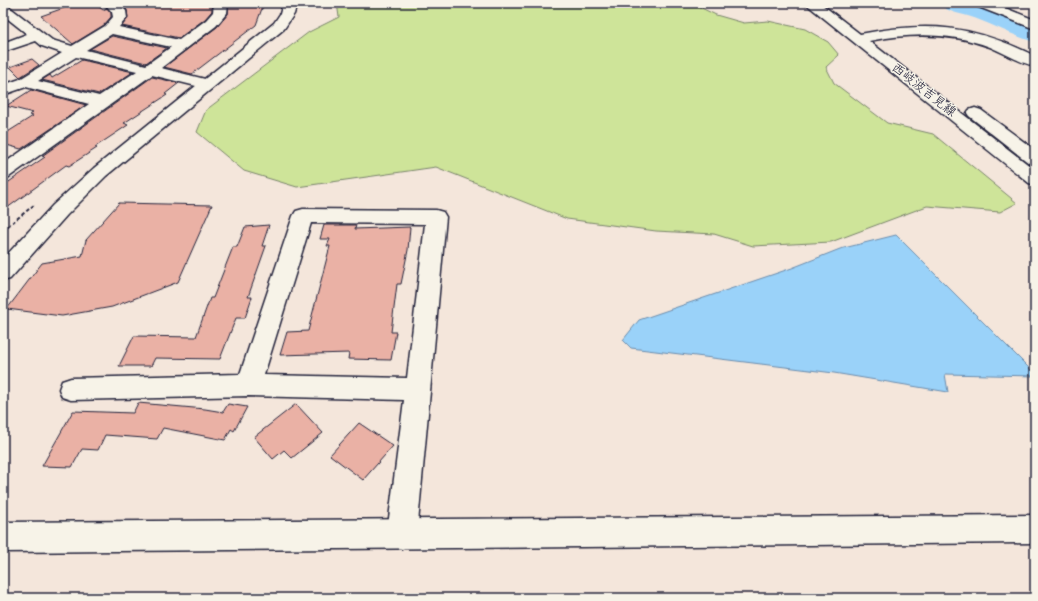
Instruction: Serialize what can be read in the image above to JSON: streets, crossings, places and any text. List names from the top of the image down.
{
  "streets": {
    "street": ["西岐波吉見線"]
  }
}
